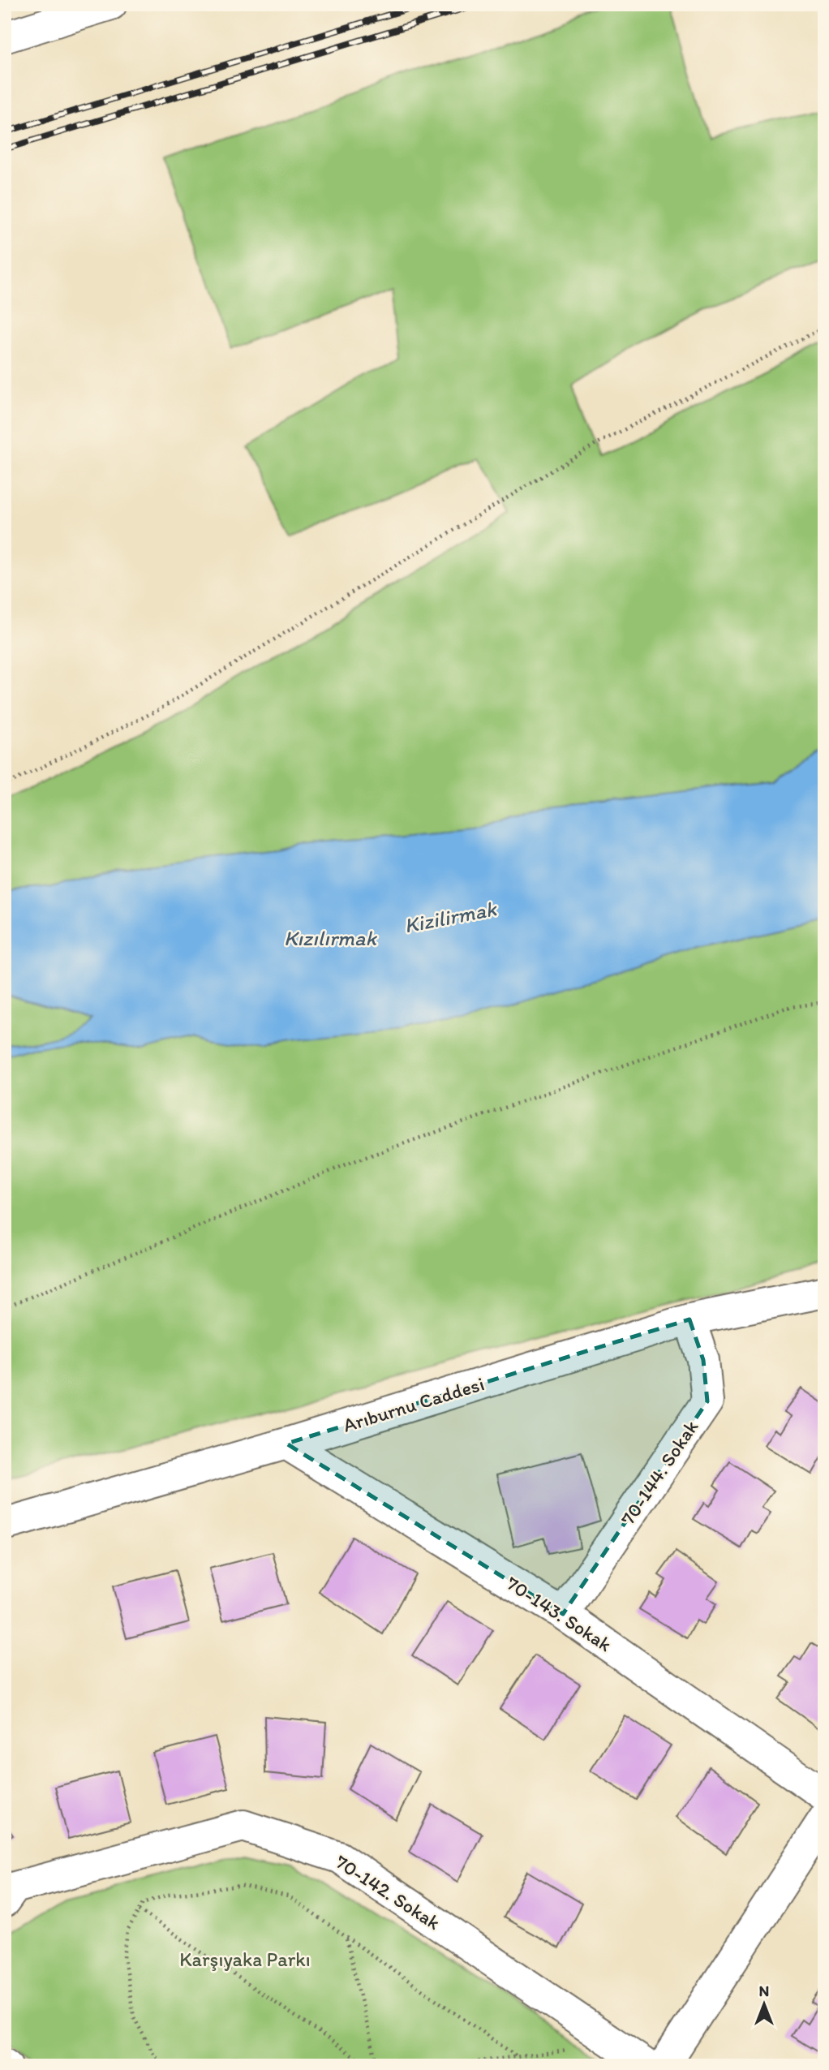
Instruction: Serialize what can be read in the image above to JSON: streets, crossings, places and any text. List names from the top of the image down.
{
  "streets": {
    "main road": [
      "Arıburnu Caddesi",
      "70-144. Sokak",
      "70-143. Sokak",
      "70-142. Sokak"
    ]
  },
  "crossings": [
    ["Arıburnu Caddesi", "70-144. Sokak"],
    ["Arıburnu Caddesi", "70-143. Sokak"],
    ["70-144. Sokak", "70-143. Sokak"]
  ],
  "water": ["Kizilirmak", "Kızılırmak"],
  "parks": ["Karşıyaka Parkı"],
  "north": "top"
}
